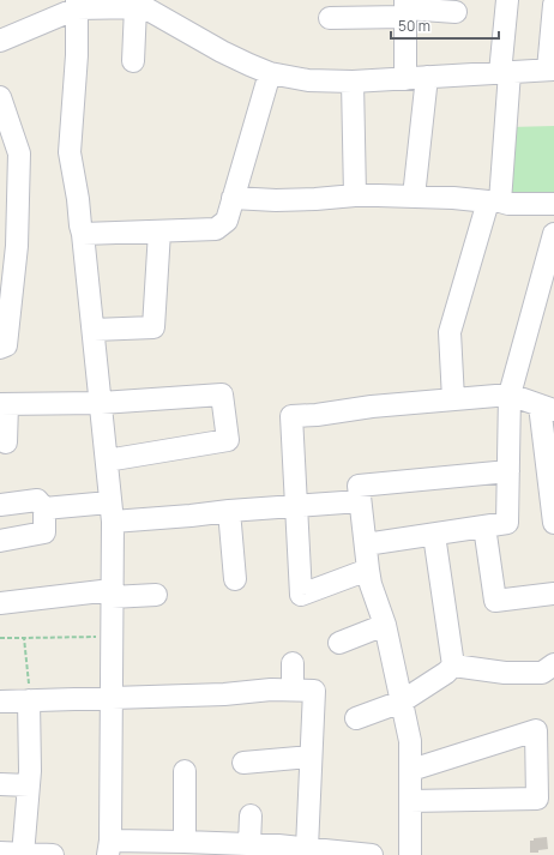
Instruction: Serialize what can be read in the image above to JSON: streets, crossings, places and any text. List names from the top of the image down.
{
  "scale_bar": "50 m"
}
